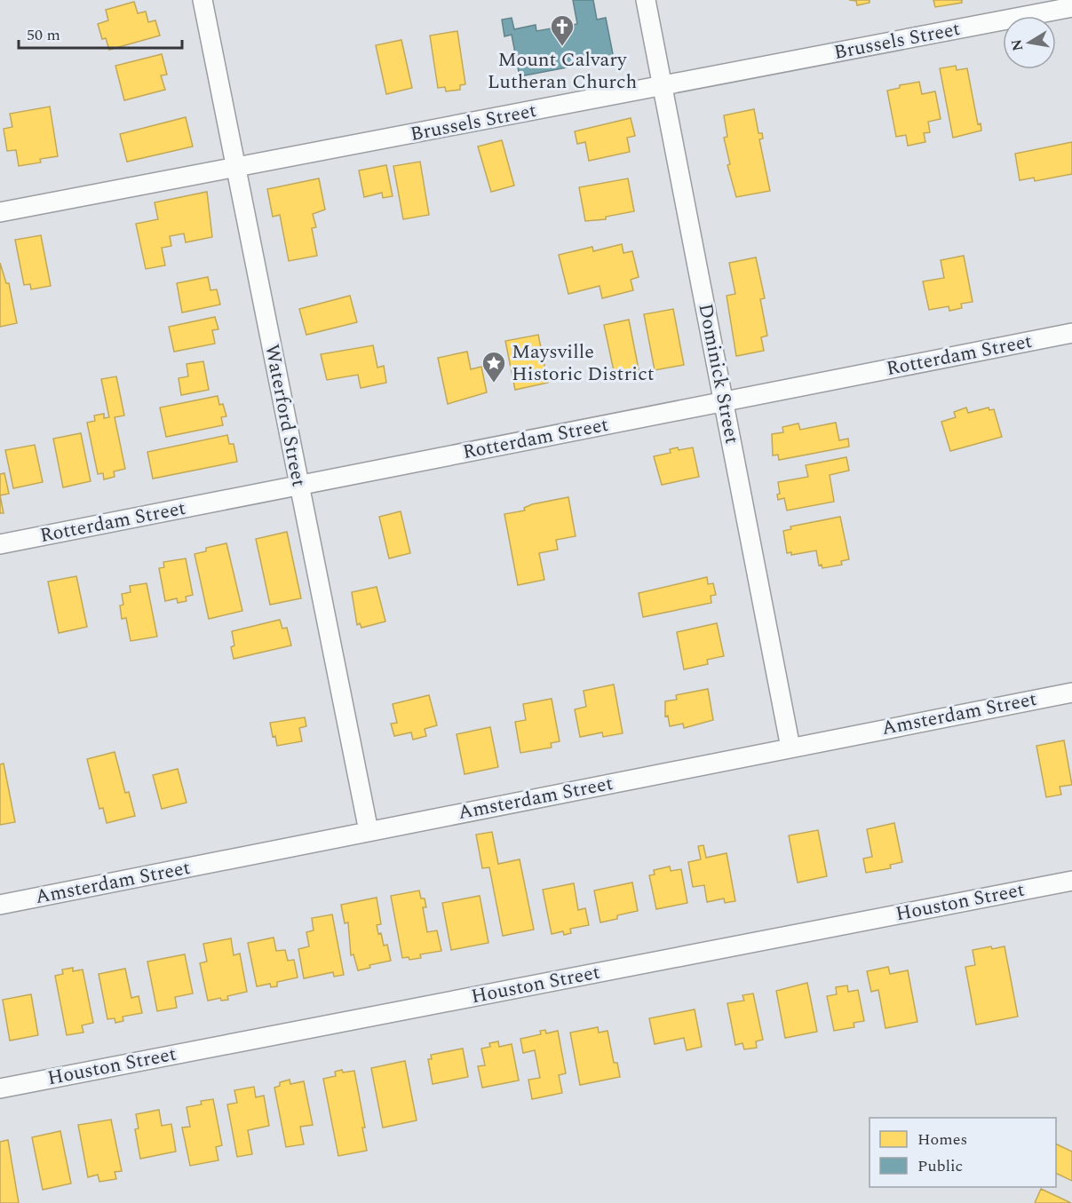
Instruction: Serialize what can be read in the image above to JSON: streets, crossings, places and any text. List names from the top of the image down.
{
  "streets": {
    "street": [
      "Brussels Street",
      "Rotterdam Street",
      "Dominick Street",
      "Waterford Street",
      "Amsterdam Street",
      "Houston Street"
    ]
  },
  "crossings": [
    ["Brussels Street", "Dominick Street"],
    ["Brussels Street", "Waterford Street"],
    ["Rotterdam Street", "Dominick Street"],
    ["Rotterdam Street", "Waterford Street"],
    ["Dominick Street", "Amsterdam Street"],
    ["Waterford Street", "Amsterdam Street"]
  ],
  "places": {
    "church": ["Mount Calvary Lutheran Church"],
    "place": ["Maysville Historic District"]
  },
  "legend": ["Homes", "Public"],
  "scale_bar": "50 m",
  "north": "left"
}
